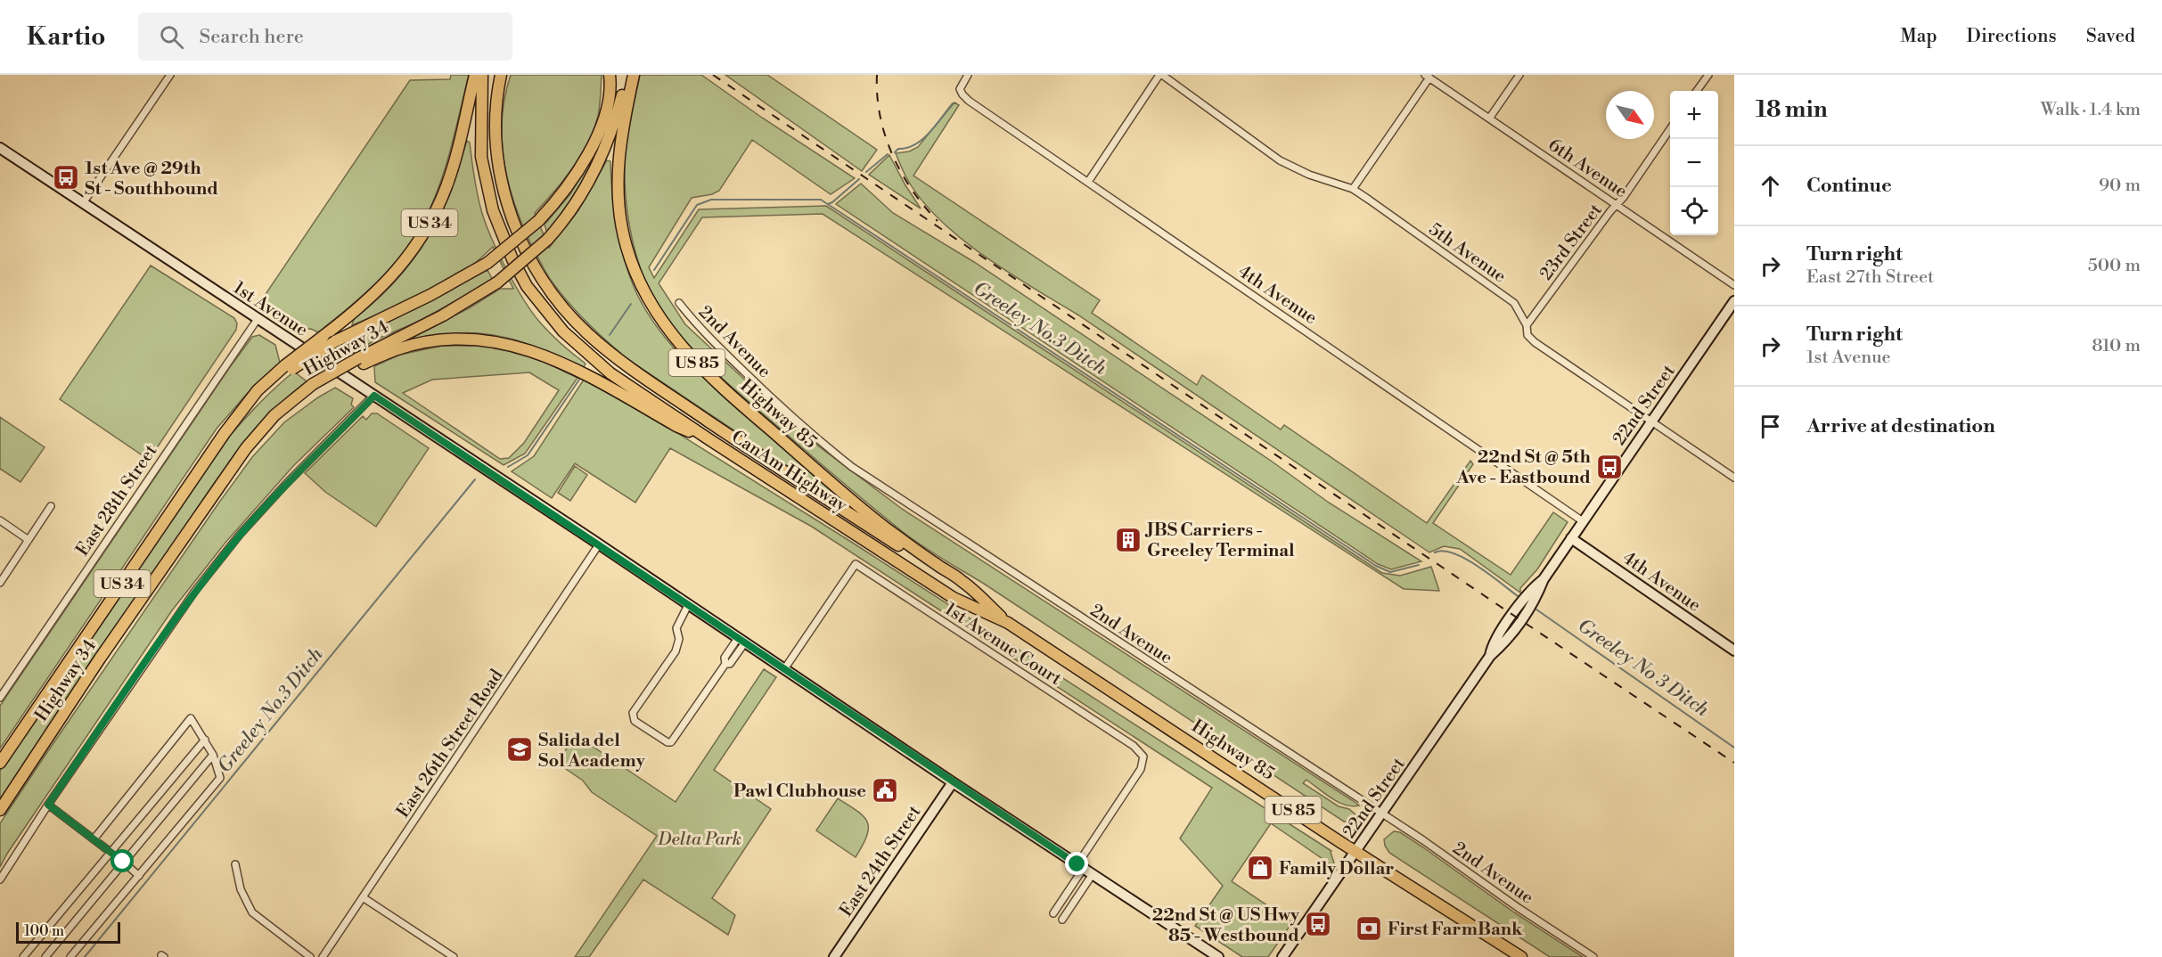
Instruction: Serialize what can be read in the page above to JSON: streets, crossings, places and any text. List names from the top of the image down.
{
  "streets": {
    "highway": [
      "US 34",
      "Highway 34",
      "US 85",
      "Highway 85",
      "CanAm Highway"
    ],
    "main road": [
      "4th Avenue",
      "1st Avenue",
      "22nd Street",
      "East 24th Street"
    ],
    "street": [
      "6th Avenue",
      "23rd Street",
      "5th Avenue",
      "2nd Avenue",
      "East 28th Street",
      "1st Avenue Court",
      "East 26th Street Road"
    ]
  },
  "crossings": [
    ["6th Avenue", "23rd Street"],
    ["23rd Street", "5th Avenue"],
    ["5th Avenue", "22nd Street"],
    ["4th Avenue", "22nd Street"],
    ["1st Avenue", "East 28th Street"],
    ["1st Avenue", "1st Avenue Court"],
    ["1st Avenue", "East 26th Street Road"],
    ["1st Avenue", "East 24th Street"],
    ["2nd Avenue", "22nd Street"],
    ["Highway 34", "Highway 85"],
    ["US 85", "CanAm Highway"],
    ["22nd Street", "Highway 85"],
    ["Highway 85", "CanAm Highway"]
  ],
  "water": ["Greeley No.3 Ditch", "Greeley No 3 Ditch"],
  "parks": ["Delta Park"],
  "places": {
    "bus stop": ["1st Ave @ 29th St - Southbound", "22nd St @ 5th Ave - Eastbound", "22nd St @ US Hwy 85 - Westbound"],
    "building": ["JBS Carriers - Greeley Terminal"],
    "school or university": ["Salida del Sol Academy"],
    "public building": ["Pawl Clubhouse"],
    "shop": ["Family Dollar"],
    "bank": ["First FarmBank"]
  },
  "scale_bar": "100 m",
  "north": "bottom right",
  "page": {
    "header": "Kartio",
    "search": "Search here",
    "nav": ["Map", "Directions", "Saved"],
    "heading": ["18 min", "Walk · 1.4 km"],
    "map_buttons": ["+", "−"],
    "list": [
      ["Continue", "90 m"],
      ["Turn right", "East 27th Street", "500 m"],
      ["Turn right", "1st Avenue", "810 m"],
      "Arrive at destination"
    ],
    "scale": "100 m"
  }
}
